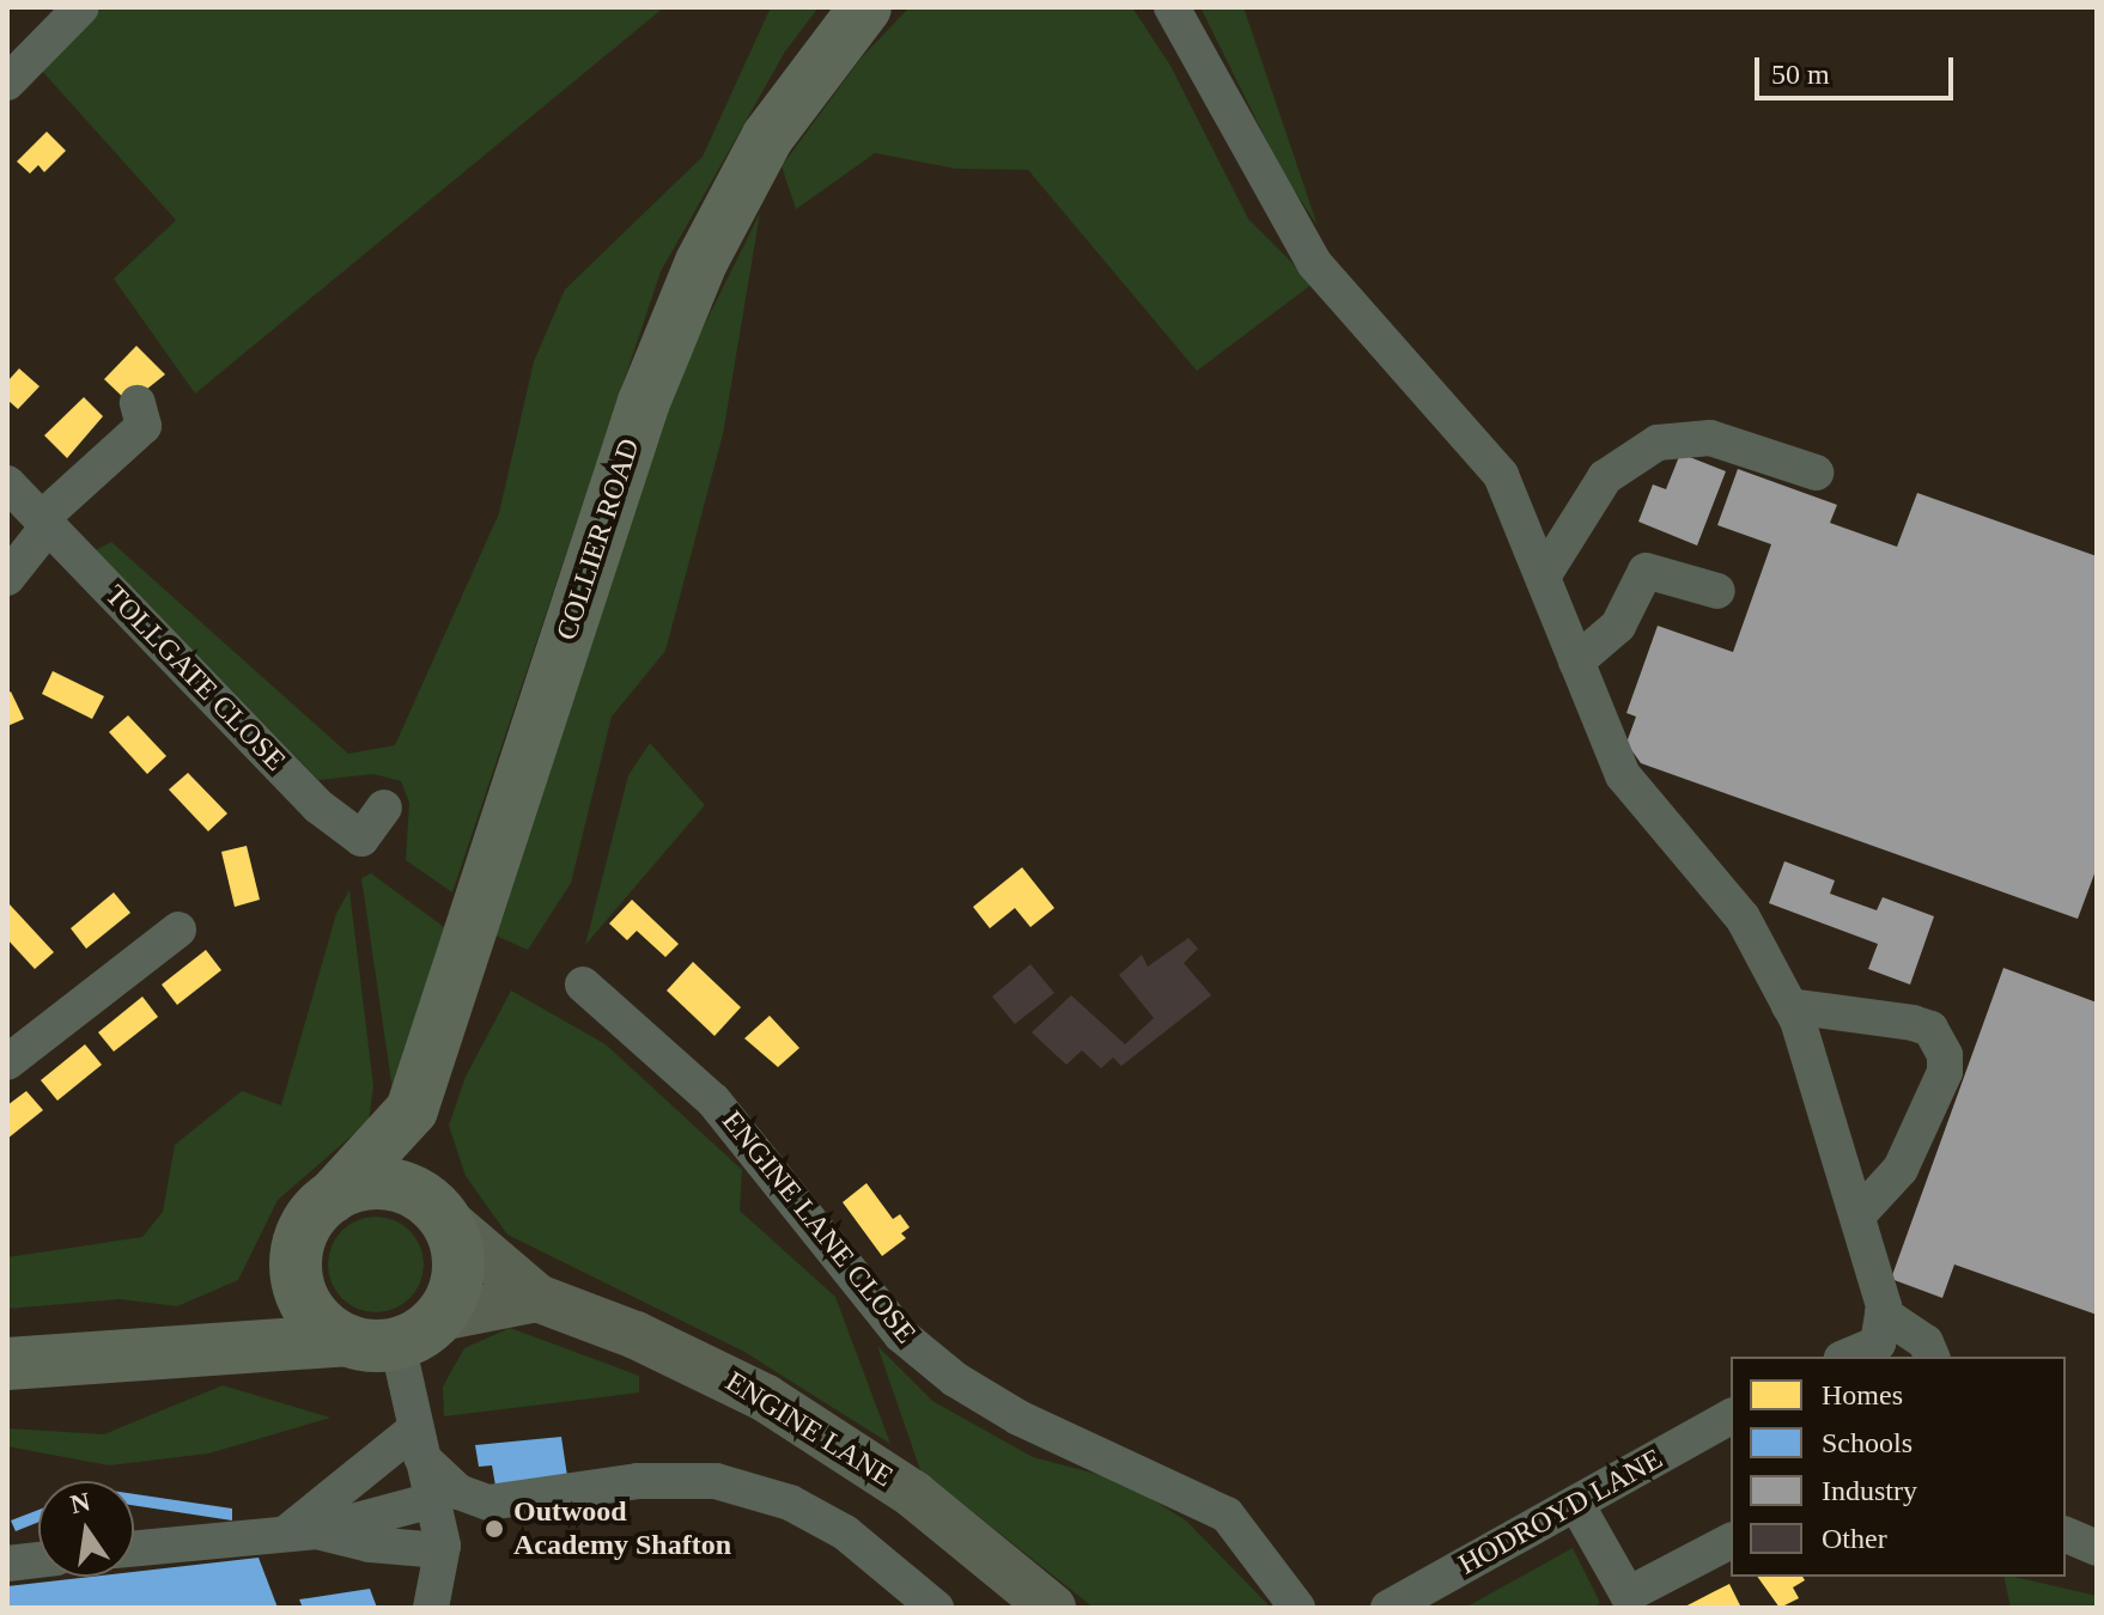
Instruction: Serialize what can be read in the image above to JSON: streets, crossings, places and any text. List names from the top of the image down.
{
  "streets": {
    "highway": ["COLLIER ROAD"],
    "main road": ["ENGINE LANE"],
    "street": ["TOLLGATE CLOSE", "ENGINE LANE CLOSE", "HODROYD LANE"]
  },
  "crossings": [
    ["COLLIER ROAD", "ENGINE LANE"]
  ],
  "places": ["Outwood Academy Shafton"],
  "legend": [
    "Homes",
    "Schools",
    "Industry",
    "Other"
  ],
  "scale_bar": "50 m",
  "north": "top"
}
